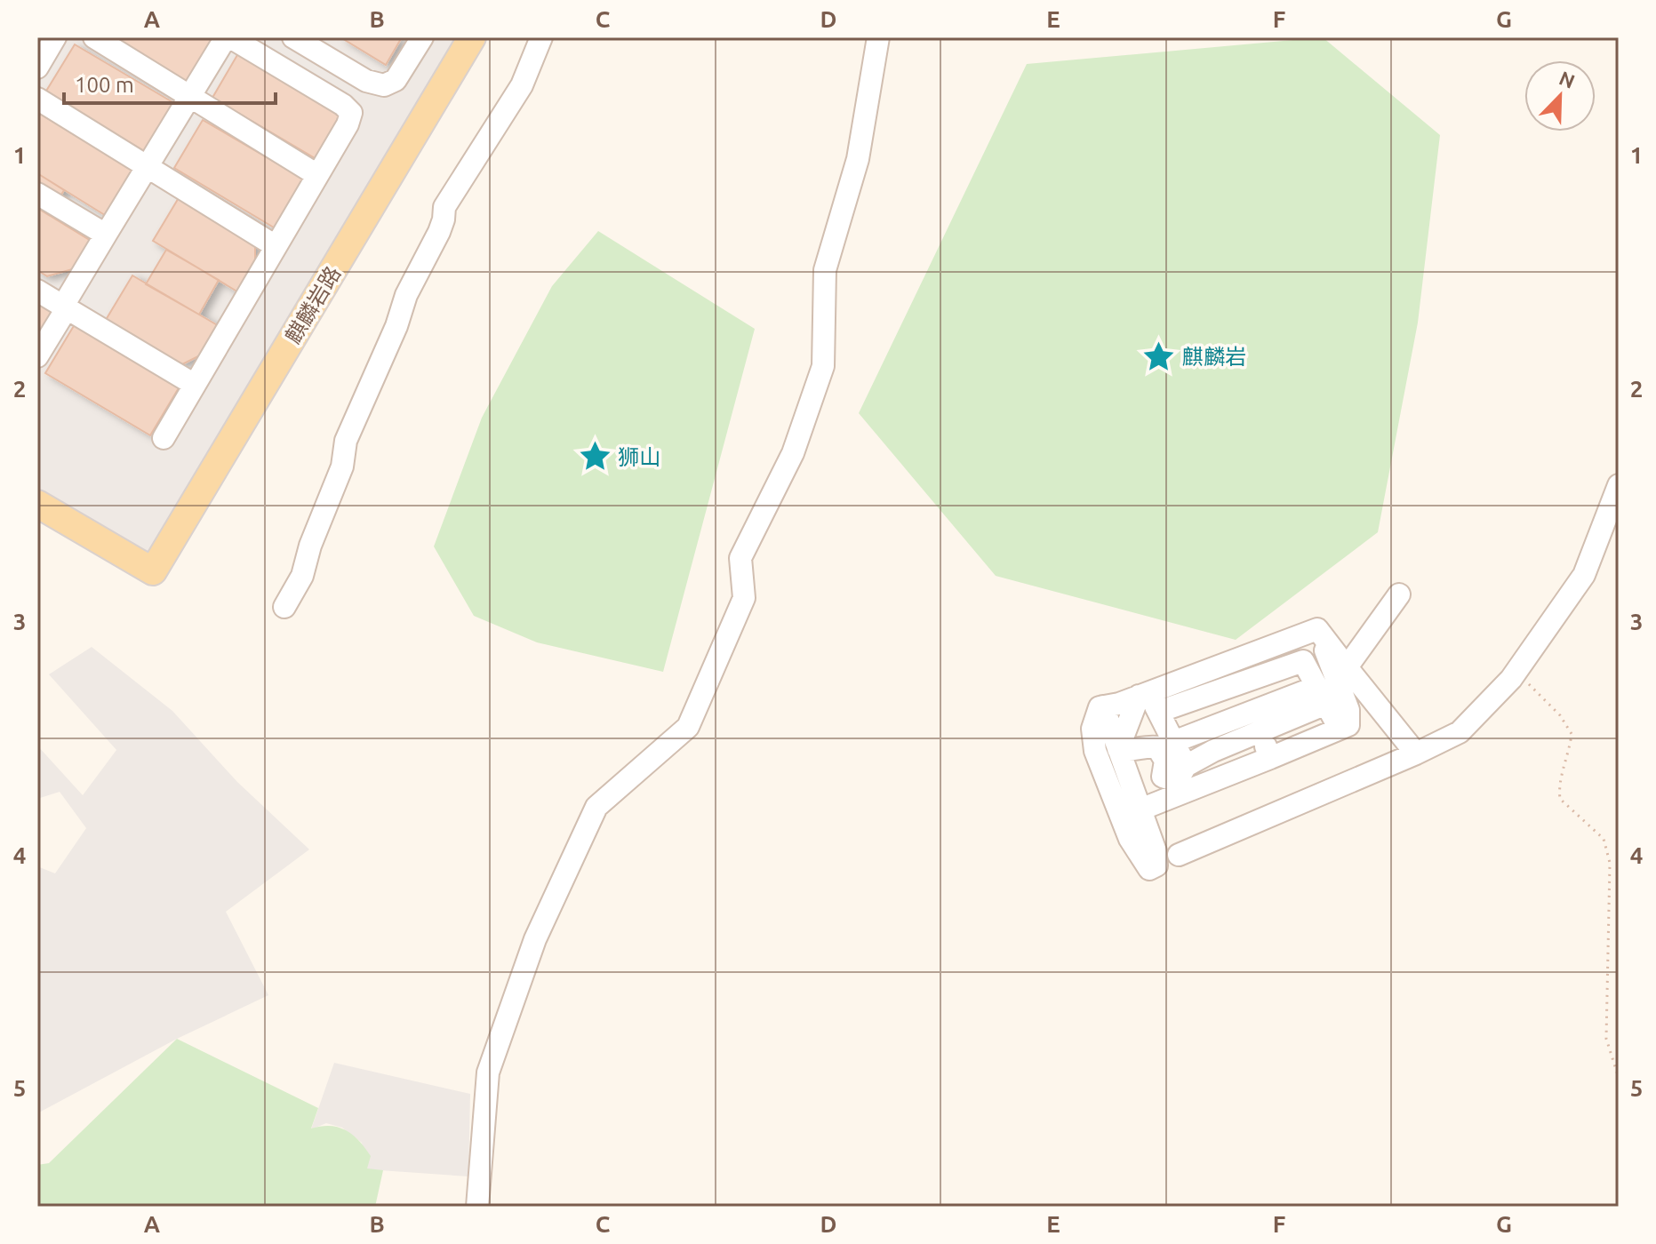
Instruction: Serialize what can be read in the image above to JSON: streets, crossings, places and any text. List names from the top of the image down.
{
  "streets": {
    "main road": ["麒麟岩路"]
  },
  "places": {
    "place": ["麒麟岩", "狮山"]
  },
  "scale_bar": "100 m",
  "north": "top right",
  "grid": {
    "columns": [
      "A",
      "B",
      "C",
      "D",
      "E",
      "F",
      "G"
    ],
    "rows": [
      "1",
      "2",
      "3",
      "4",
      "5"
    ]
  }
}
